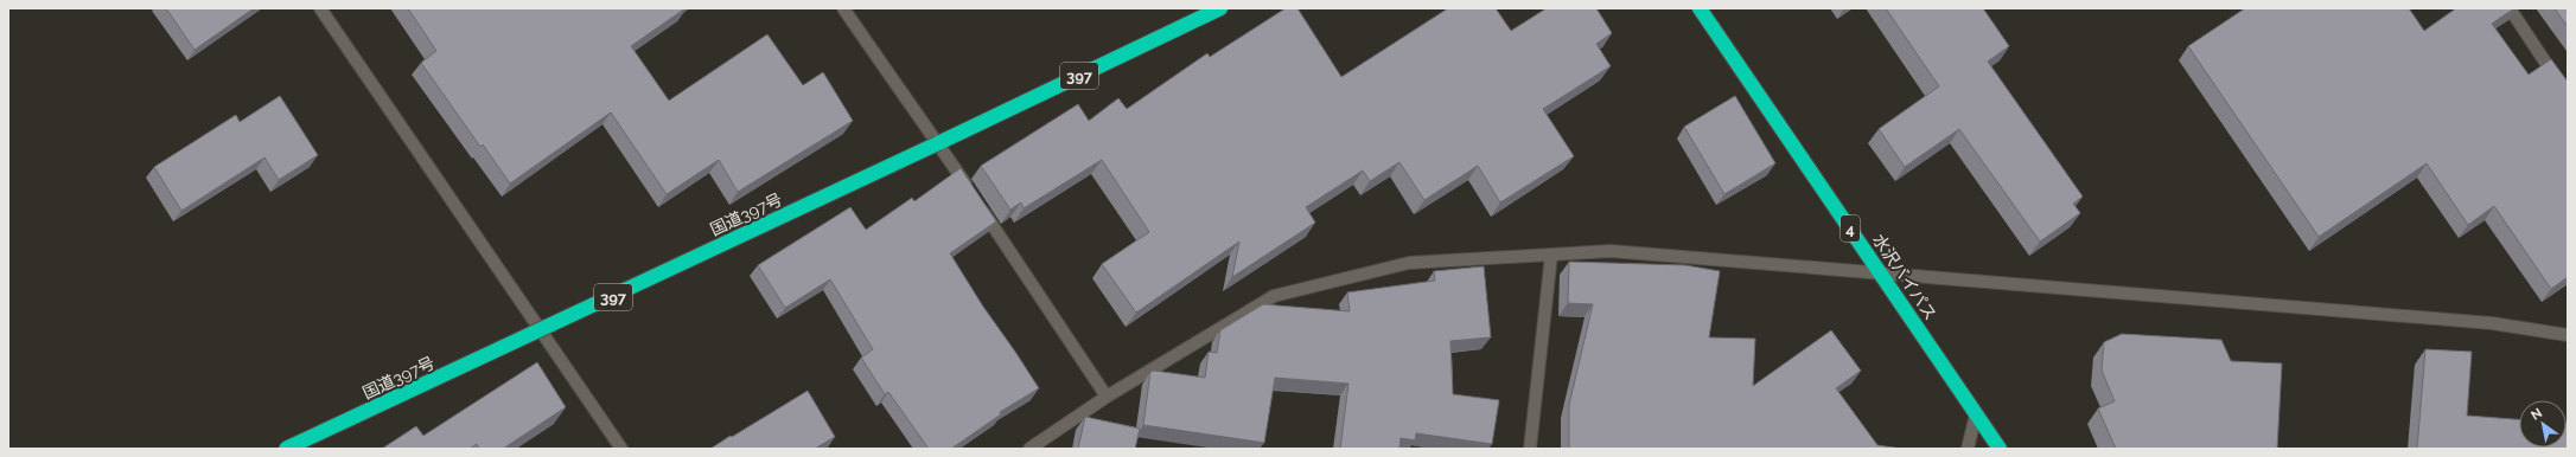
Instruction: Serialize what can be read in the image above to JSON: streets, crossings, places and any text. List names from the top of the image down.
{
  "streets": {
    "highway": [
      "397",
      "国道397号",
      "4",
      "水沢バイパス"
    ]
  },
  "north": "top left"
}
